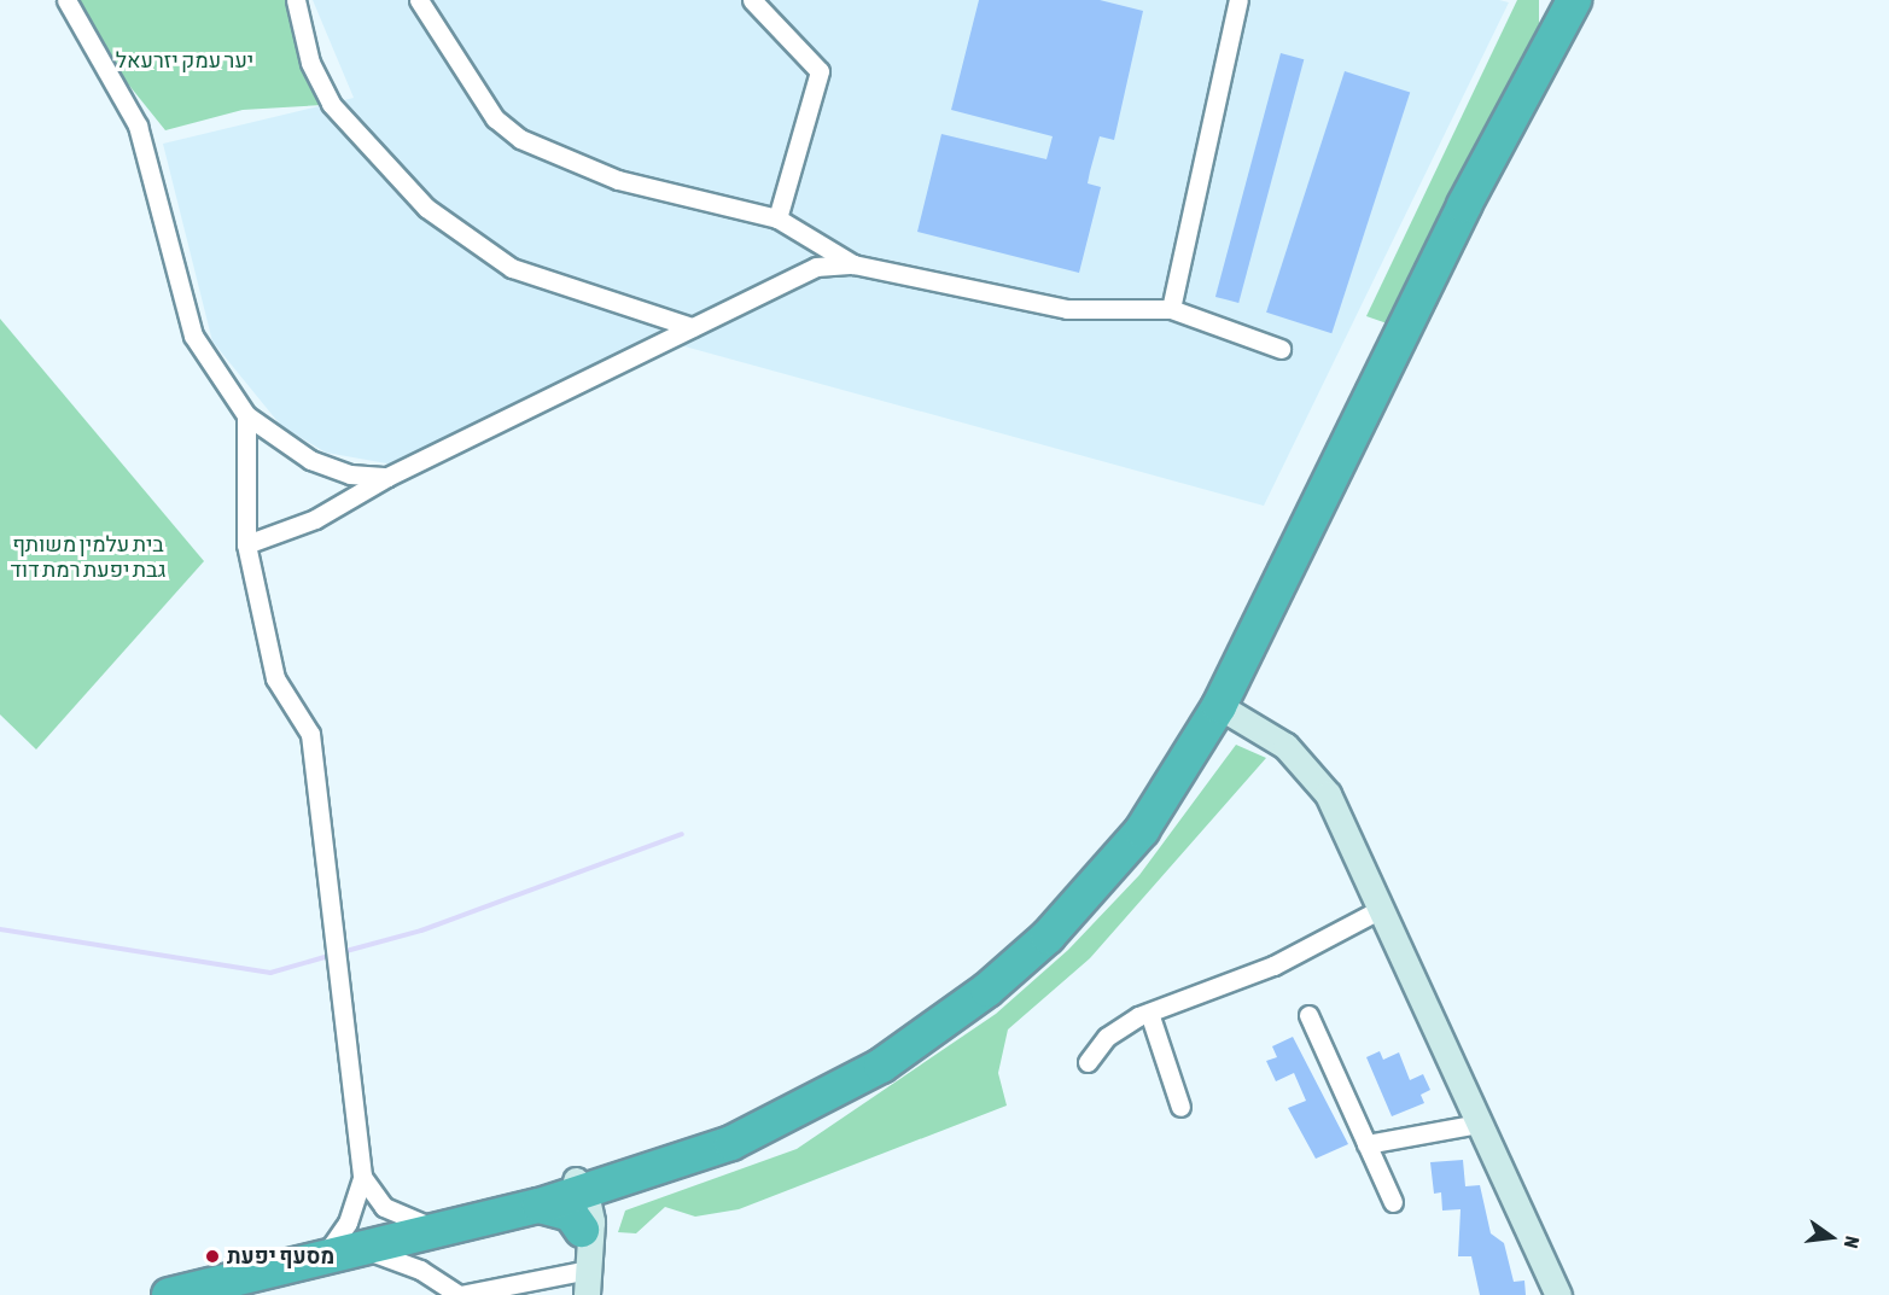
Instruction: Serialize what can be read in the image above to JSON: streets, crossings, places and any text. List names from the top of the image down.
{
  "parks": ["יער עמק יזרעאל", "בית עלמין משותף גבת יפעת רמת דוד"],
  "places": ["מסעף יפעת"],
  "north": "right"
}
